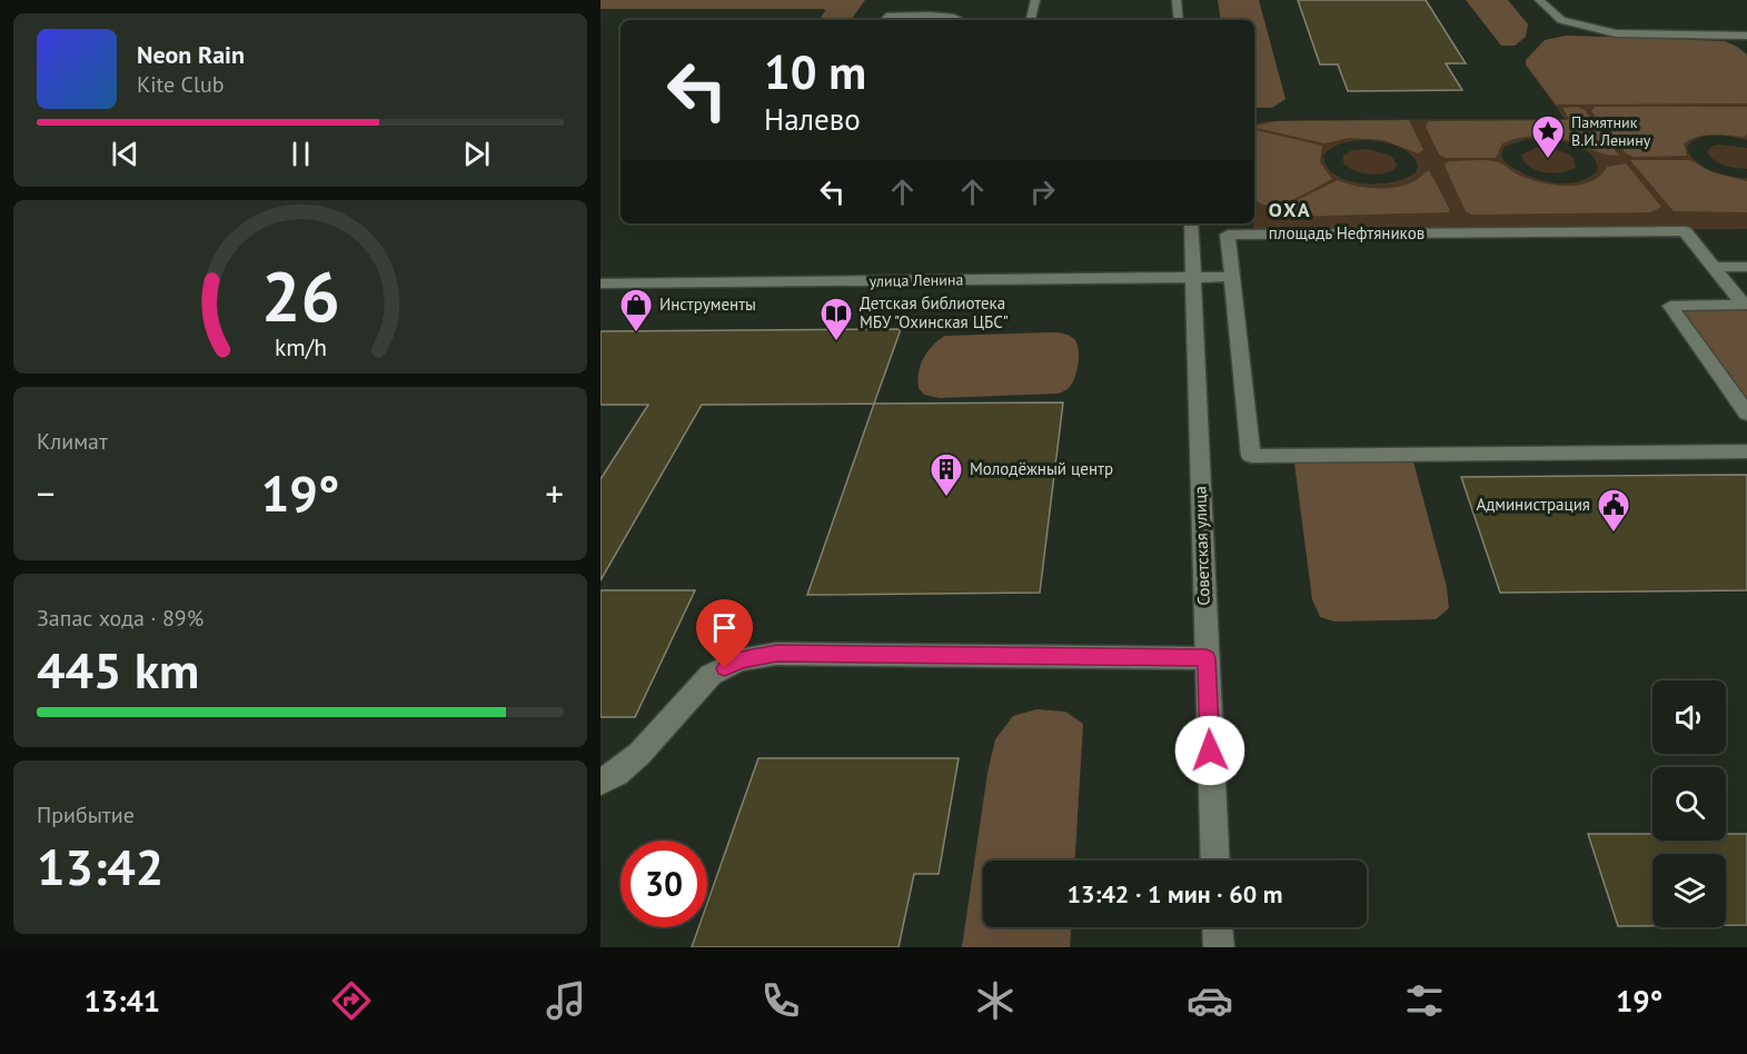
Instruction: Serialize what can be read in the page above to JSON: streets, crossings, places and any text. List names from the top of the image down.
{
  "streets": {
    "street": ["площадь Нефтяников", "улица Ленина", "Советская улица"]
  },
  "crossings": [
    ["площадь Нефтяников", "улица Ленина"],
    ["улица Ленина", "Советская улица"]
  ],
  "districts": ["ОХА"],
  "places": {
    "place": ["Памятник В.И. Ленину"],
    "shop": ["Инструменты"],
    "library": ["Детская библиотека МБУ \"Охинская ЦБС\""],
    "building": ["Молодёжный центр"],
    "public building": ["Администрация"]
  },
  "page": {
    "turn": ["10 m", "Налево"],
    "song": ["Neon Rain", "Kite Club"],
    "tile": [
      "Климат",
      ["Запас хода · 89%", "445 km"],
      ["Прибытие", "13:42"]
    ],
    "heat": ["−", "19°", "+"],
    "limit": "30",
    "trip": "13:42 · 1 мин · 60 m",
    "tabs": ["13:41", "19°"],
    "gauge": ["26", "km/h"]
  }
}
